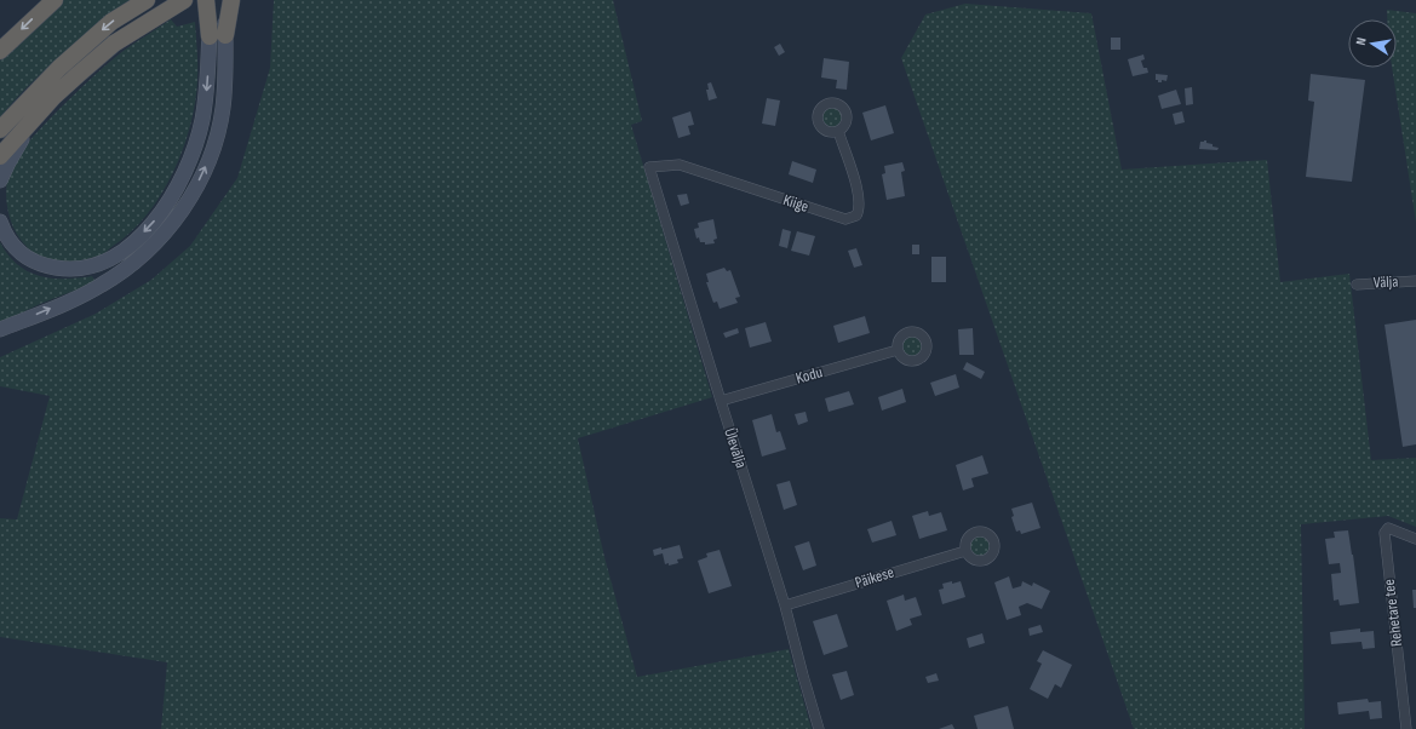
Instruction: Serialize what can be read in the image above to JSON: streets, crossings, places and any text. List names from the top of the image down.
{
  "streets": {
    "street": [
      "Kiige",
      "Välja",
      "Kodu",
      "Ülevälja",
      "Päikese",
      "Rehetare tee"
    ]
  },
  "crossings": [
    ["Kiige", "Ülevälja"],
    ["Kodu", "Ülevälja"],
    ["Ülevälja", "Päikese"]
  ],
  "north": "left"
}
